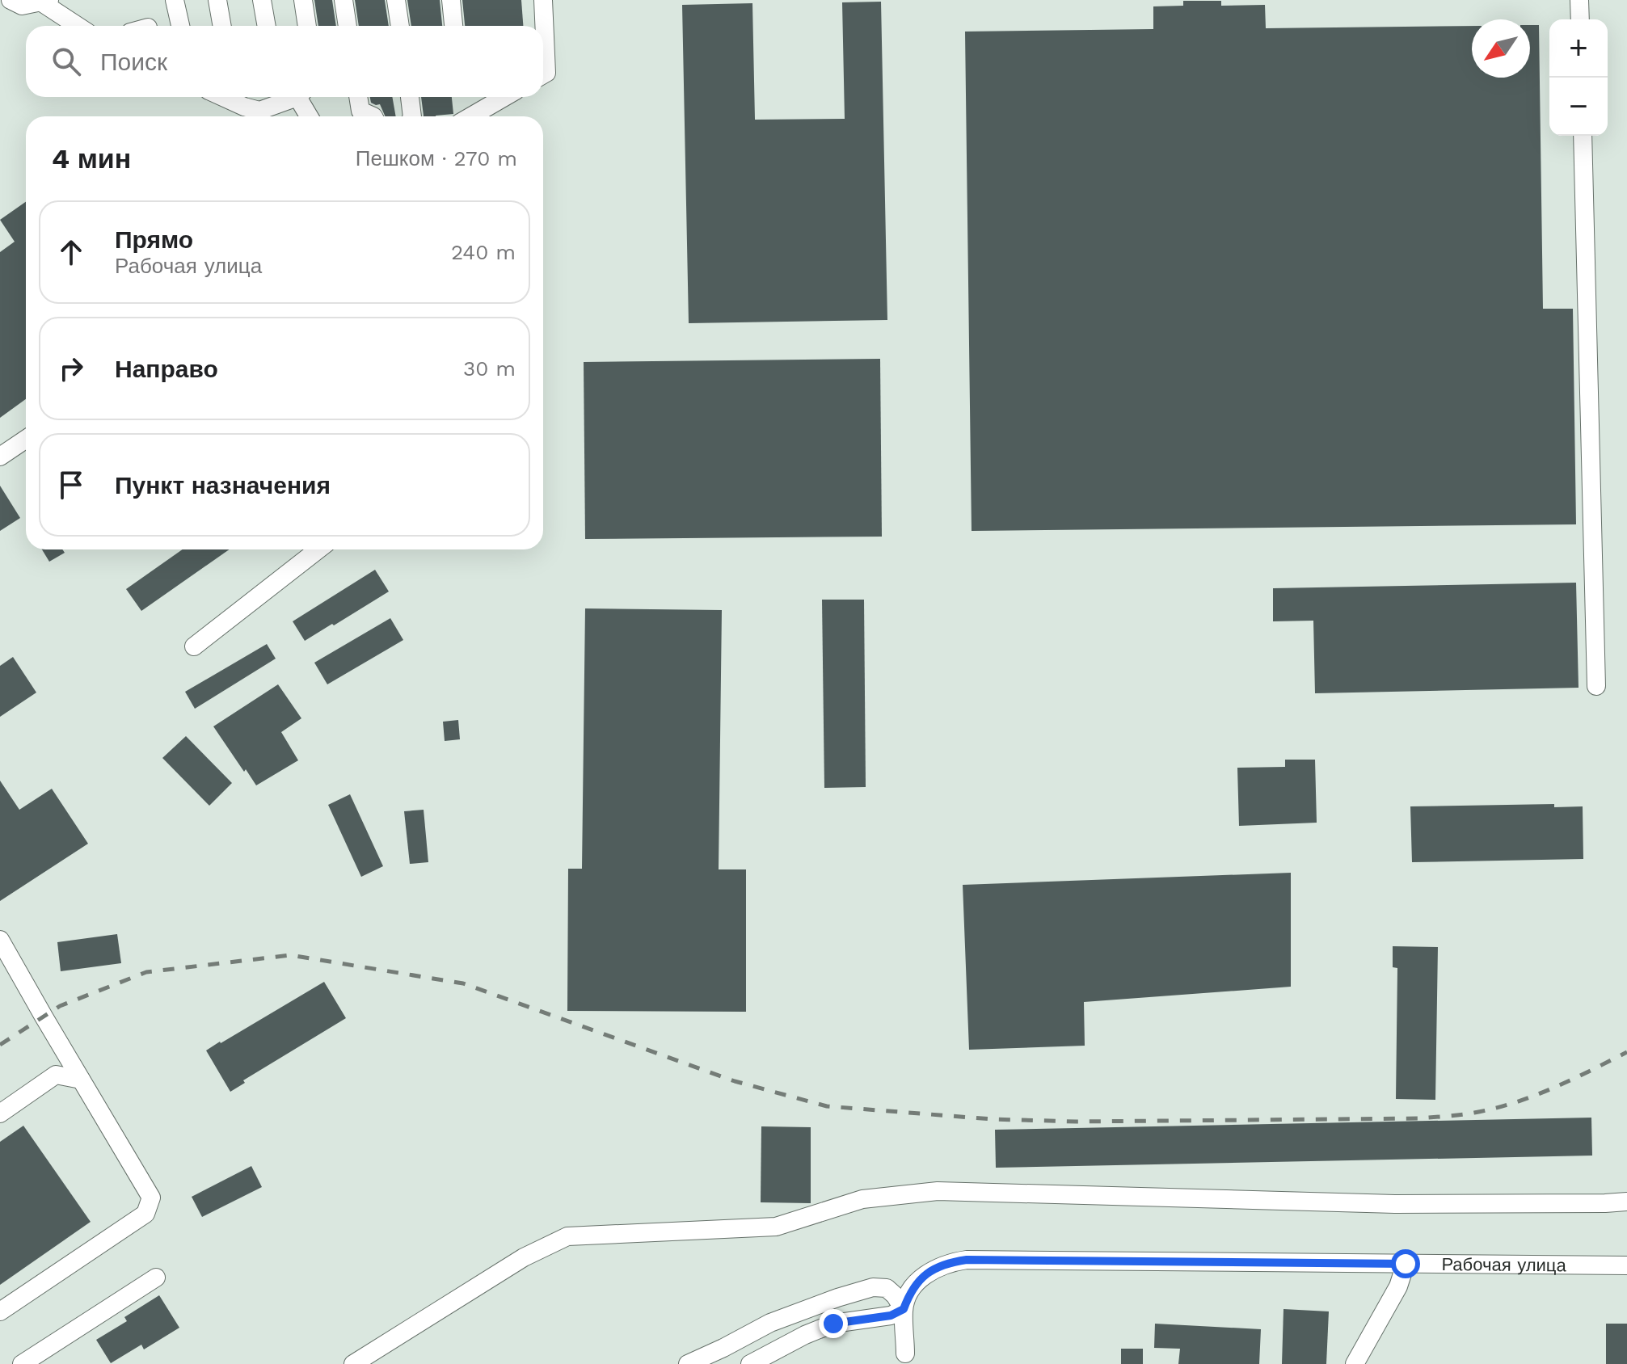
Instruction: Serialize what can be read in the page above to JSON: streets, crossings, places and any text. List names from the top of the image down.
{
  "streets": {
    "street": ["Рабочая улица"]
  },
  "north": "bottom left",
  "page": {
    "map_buttons": ["+", "−"],
    "search": "Поиск",
    "heading": ["4 мин", "Пешком · 270 m"],
    "list": [
      ["Прямо", "Рабочая улица", "240 m"],
      ["Направо", "30 m"],
      "Пункт назначения"
    ]
  }
}
